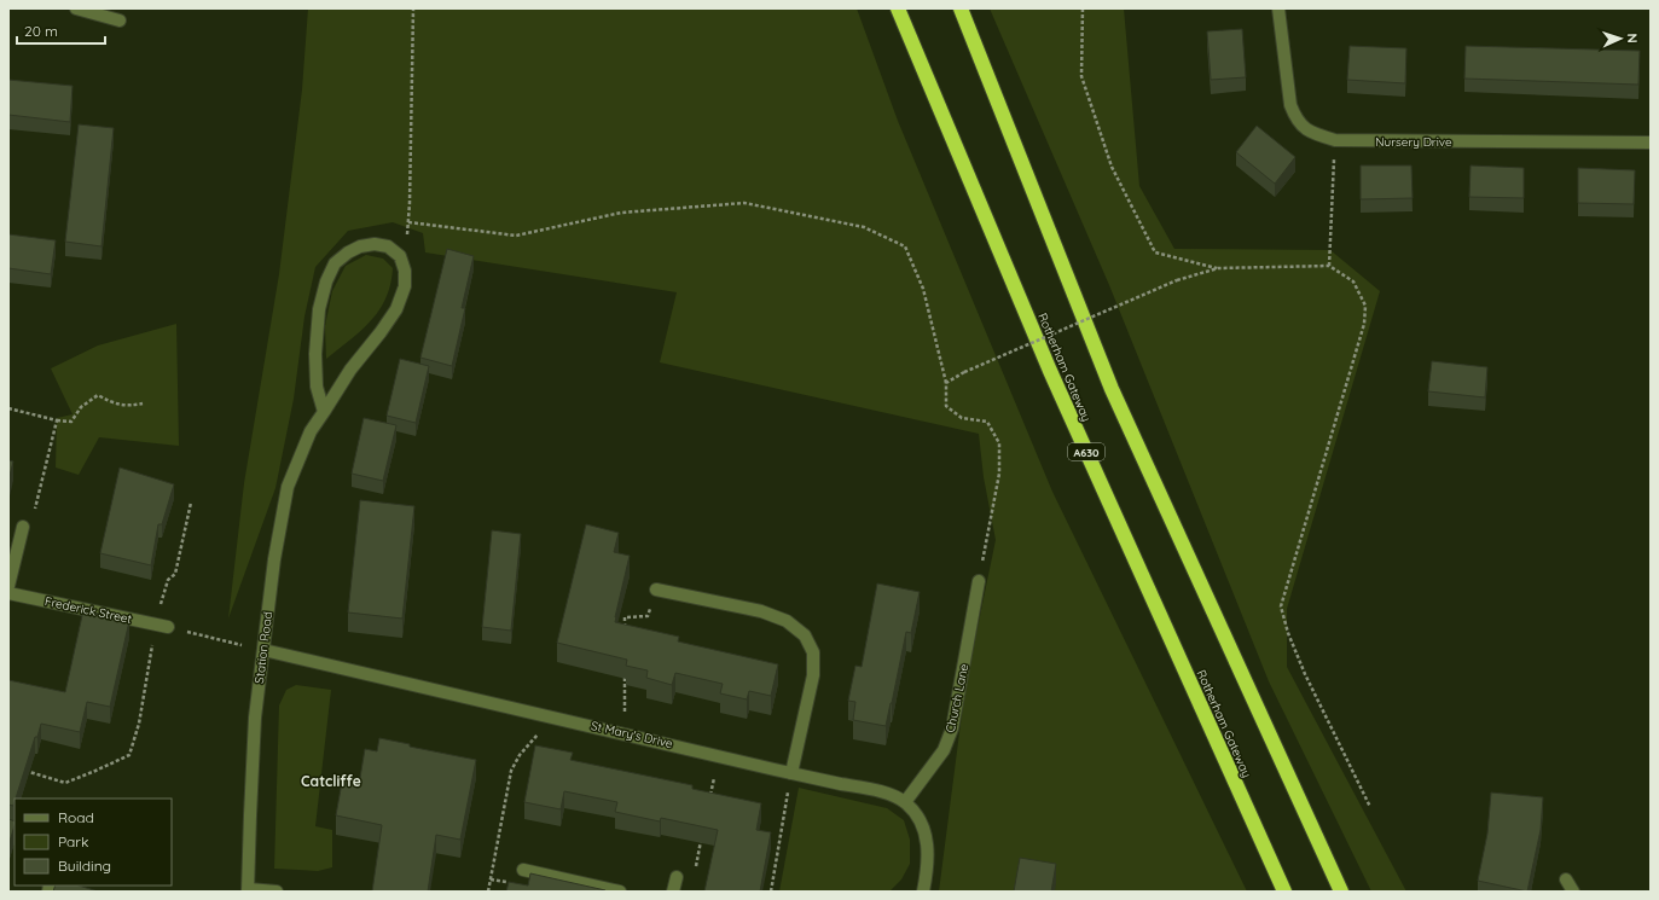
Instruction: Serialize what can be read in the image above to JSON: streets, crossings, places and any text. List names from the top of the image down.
{
  "streets": {
    "highway": ["Rotherham Gateway", "A630"],
    "street": [
      "Nursery Drive",
      "Frederick Street",
      "Station Road",
      "Church Lane",
      "St Mary's Drive"
    ]
  },
  "crossings": [
    ["Station Road", "St Mary's Drive"],
    ["Church Lane", "St Mary's Drive"]
  ],
  "districts": ["Catcliffe"],
  "legend": ["Road", "Park", "Building"],
  "scale_bar": "20 m",
  "north": "right"
}
